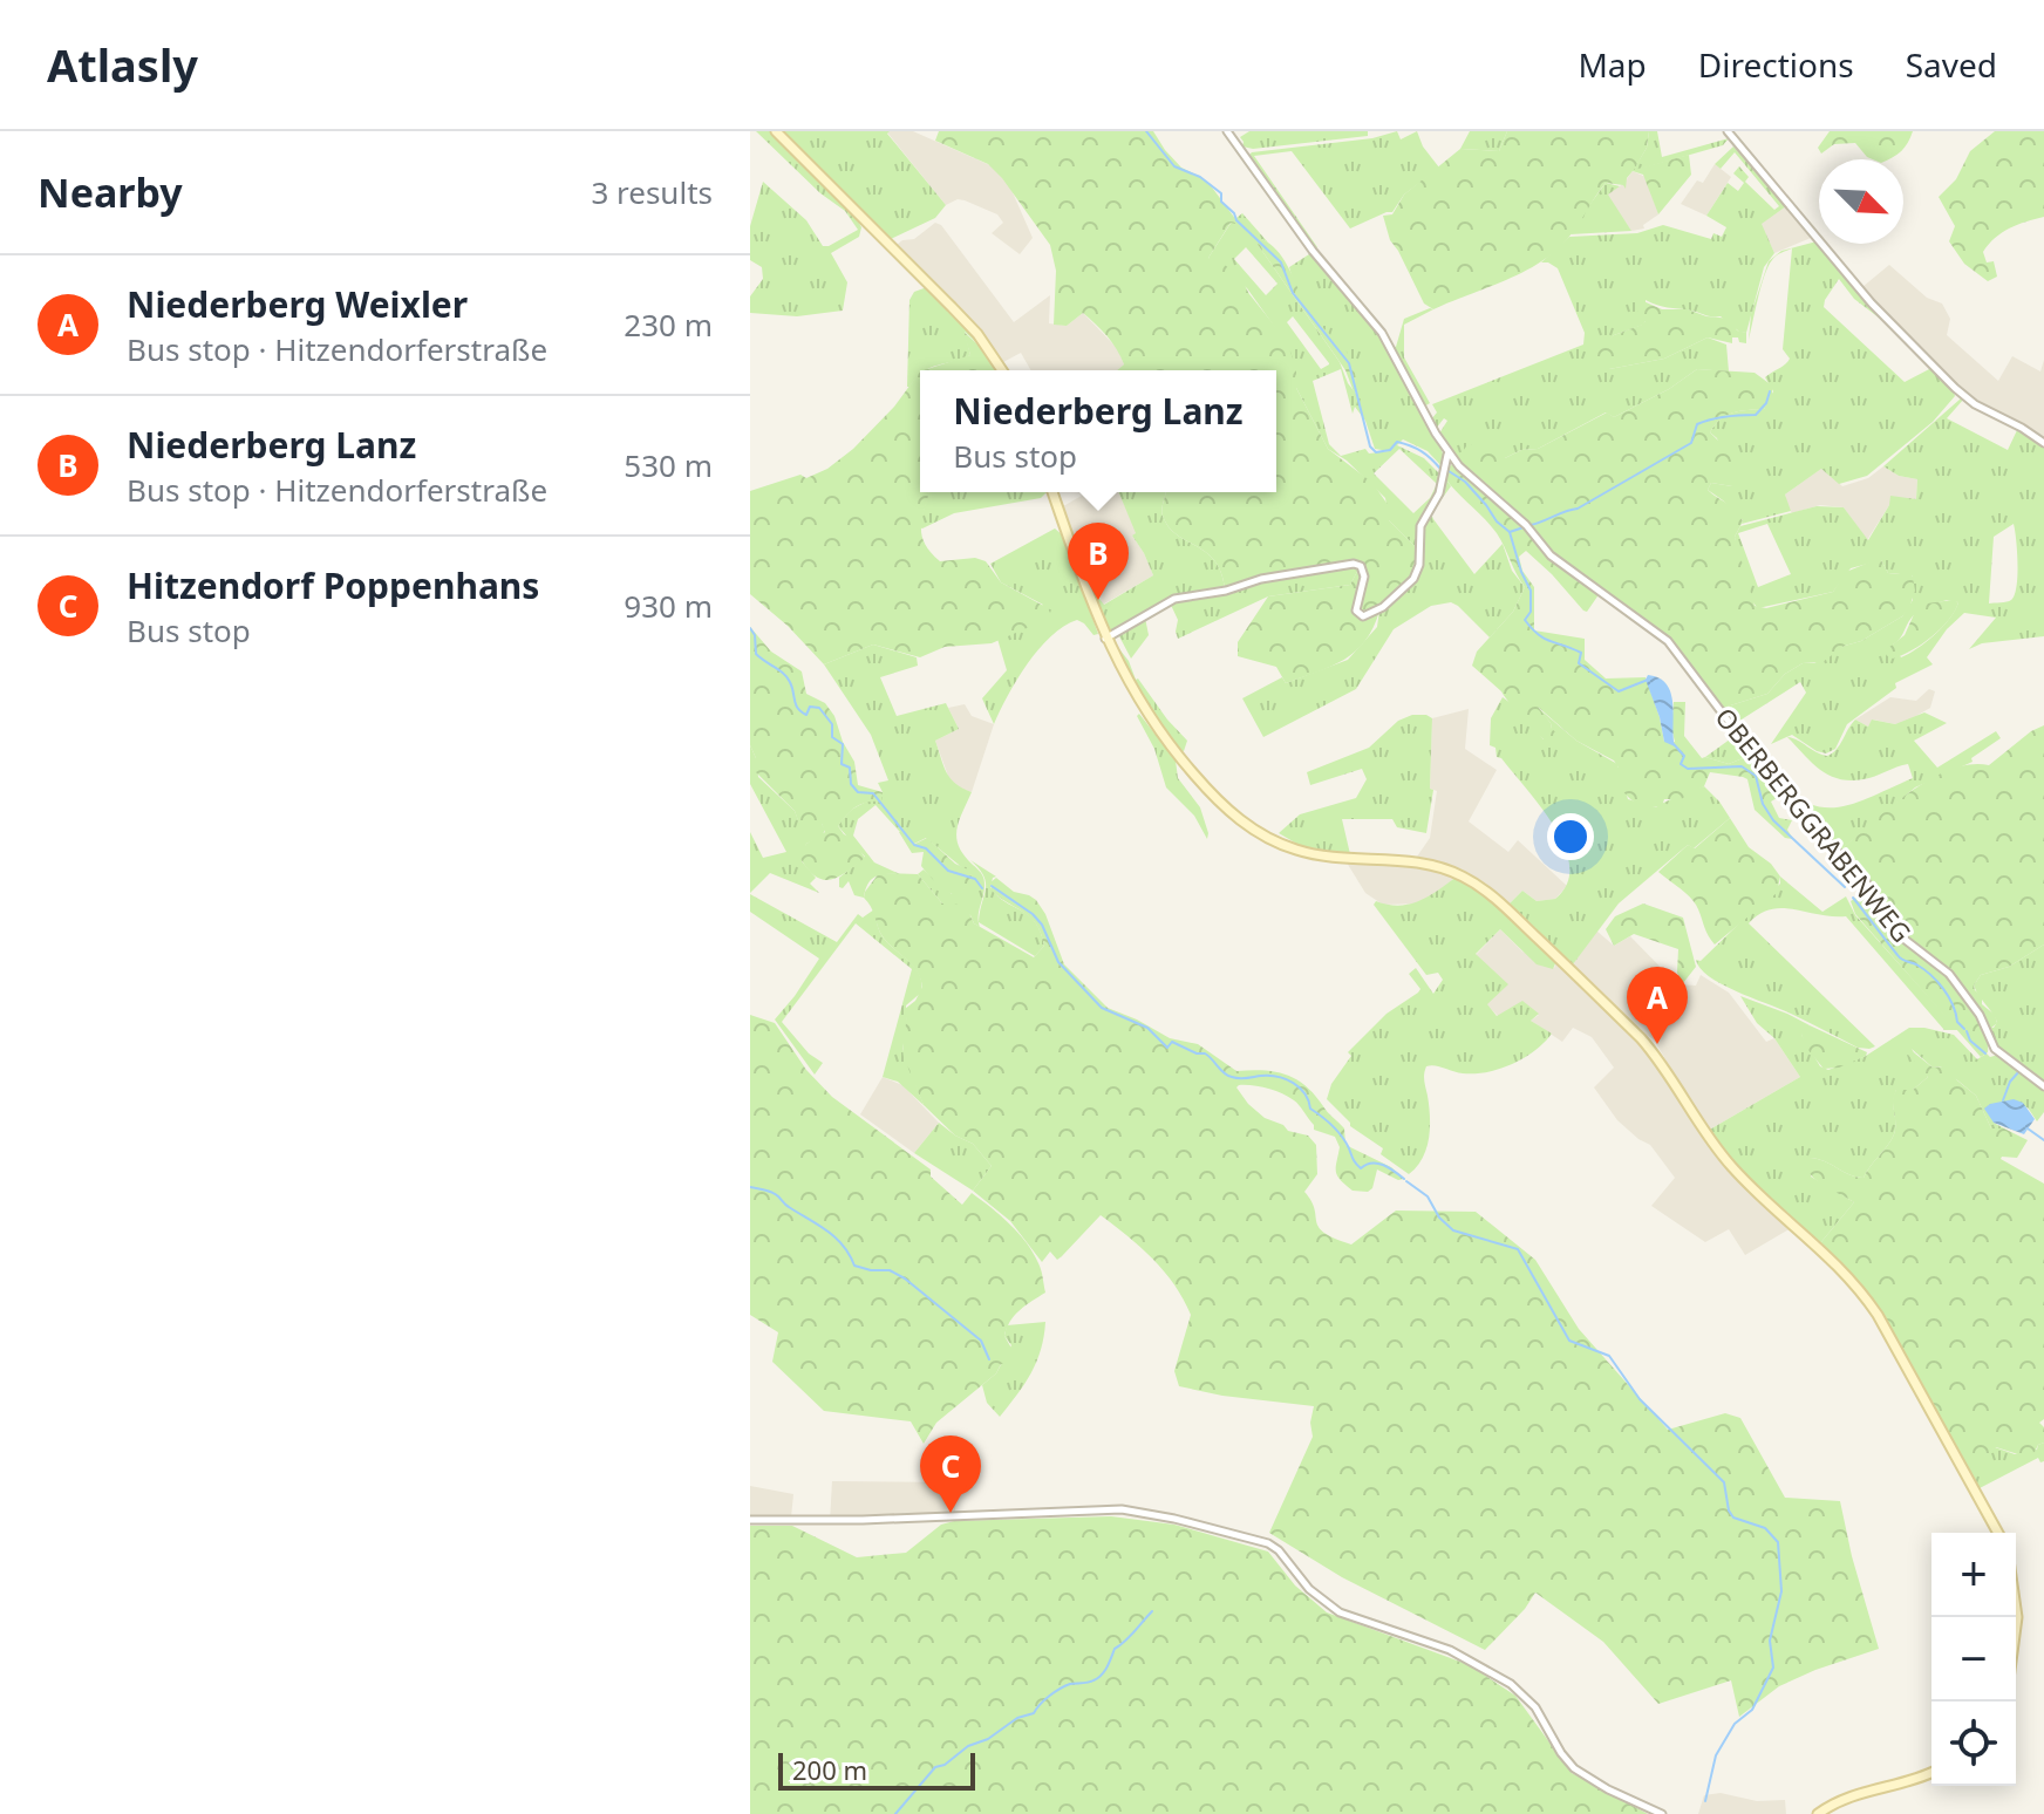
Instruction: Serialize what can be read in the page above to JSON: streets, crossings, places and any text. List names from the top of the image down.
{
  "streets": {
    "street": ["OBERBERGGRABENWEG"]
  },
  "scale_bar": "200 m",
  "north": "bottom right",
  "page": {
    "header": "Atlasly",
    "nav": ["Map", "Directions", "Saved"],
    "heading": ["Nearby", "3 results"],
    "list": [
      {
        "mark": "A",
        "name": "Niederberg Weixler",
        "note": "Bus stop · Hitzendorferstraße",
        "value": "230 m"
      },
      {
        "mark": "B",
        "name": "Niederberg Lanz",
        "note": "Bus stop · Hitzendorferstraße",
        "value": "530 m"
      },
      {
        "mark": "C",
        "name": "Hitzendorf Poppenhans",
        "note": "Bus stop",
        "value": "930 m"
      }
    ],
    "popup": ["Niederberg Lanz", "Bus stop"],
    "pins": ["B", "A", "C"],
    "map_buttons": ["+", "−"],
    "scale": "200 m"
  }
}
